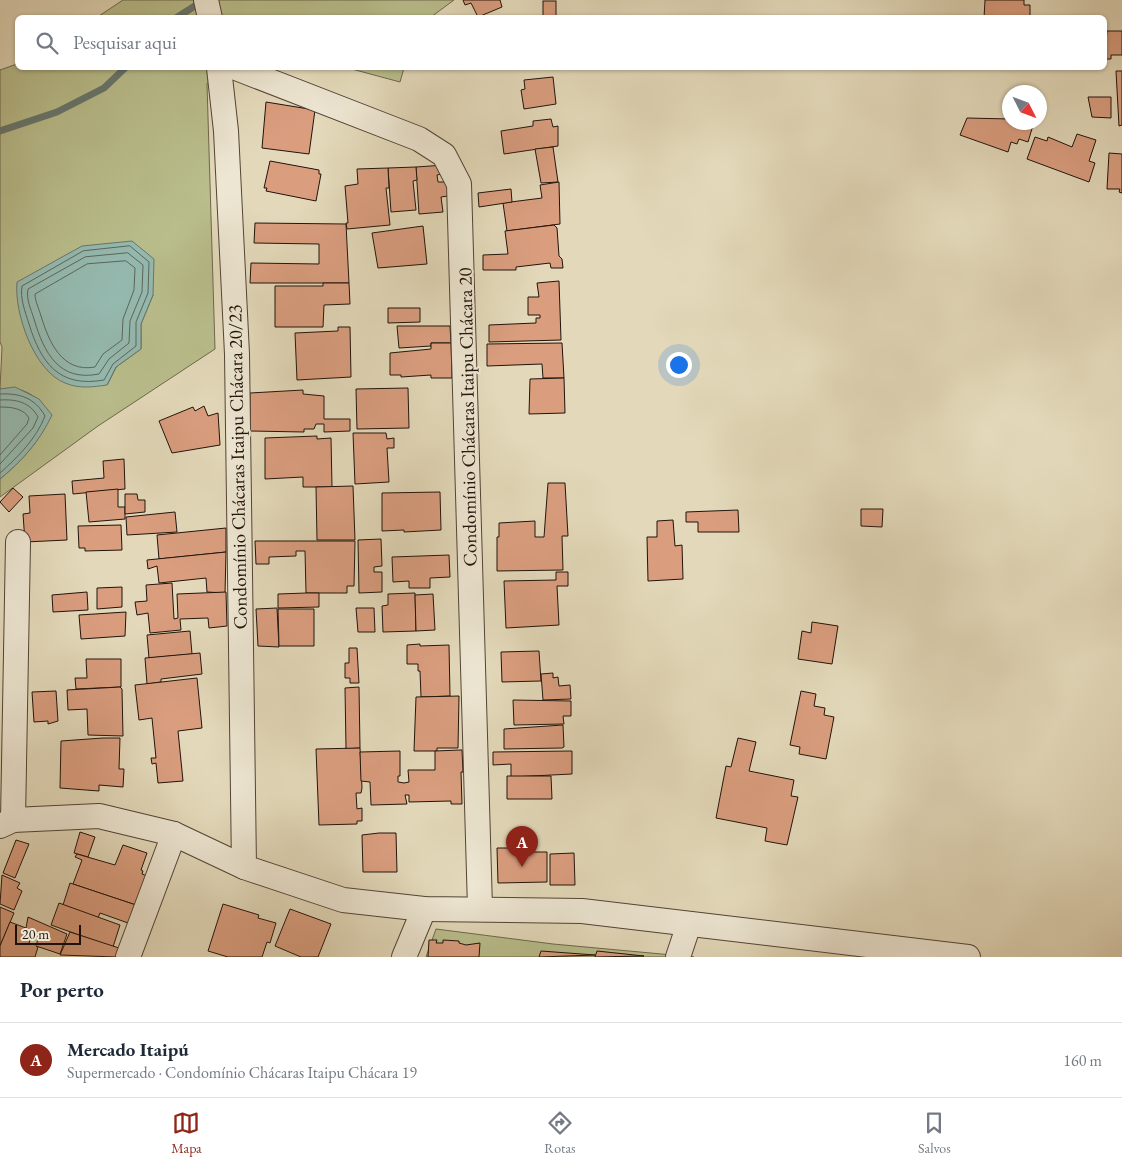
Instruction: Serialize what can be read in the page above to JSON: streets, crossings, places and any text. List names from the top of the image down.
{
  "streets": {
    "street": ["Condomínio Chácaras Itaipu Chácara 20", "Condomínio Chácaras Itaipu Chácara 20/23"]
  },
  "scale_bar": "20 m",
  "north": "bottom right",
  "page": {
    "search": "Pesquisar aqui",
    "pins": "A",
    "scale": "20 m",
    "heading": "Por perto",
    "list": [
      {
        "mark": "A",
        "name": "Mercado Itaipú",
        "note": "Supermercado · Condomínio Chácaras Itaipu Chácara 19",
        "value": "160 m"
      }
    ],
    "nav": ["Mapa", "Rotas", "Salvos"]
  }
}
